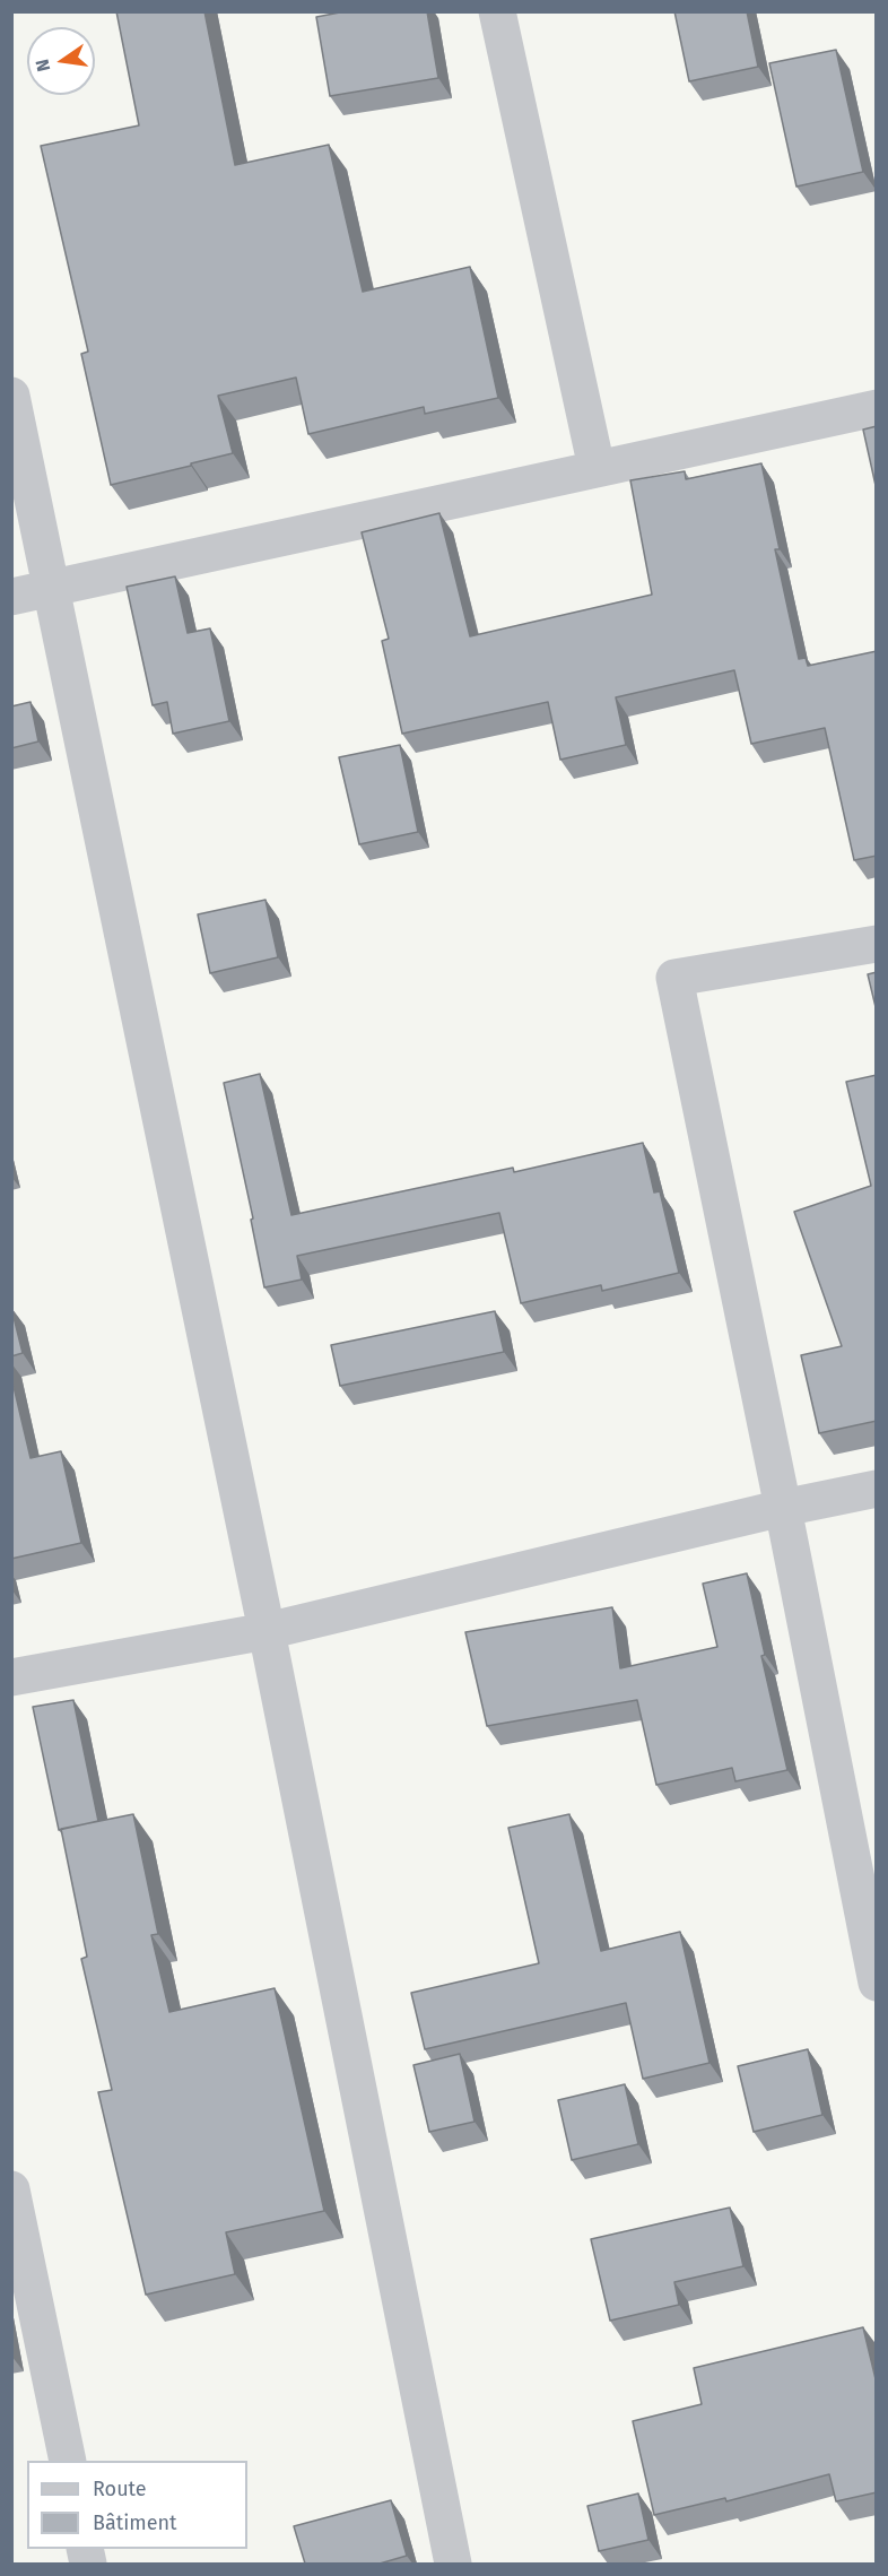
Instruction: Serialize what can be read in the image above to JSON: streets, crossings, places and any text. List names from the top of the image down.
{
  "legend": ["Route", "Bâtiment"],
  "north": "left"
}
